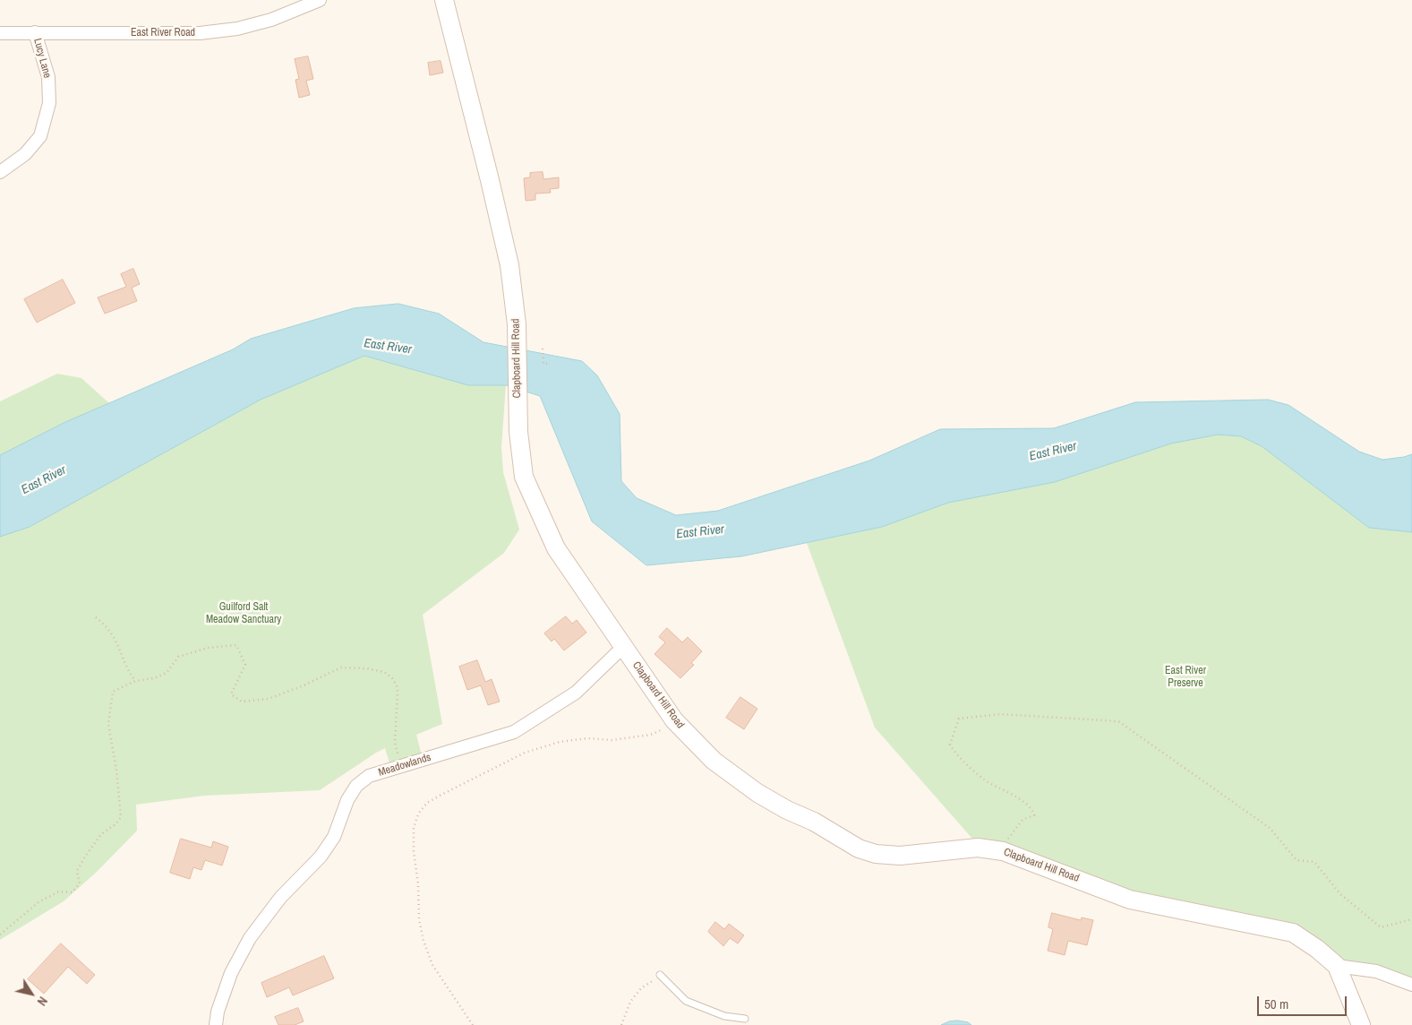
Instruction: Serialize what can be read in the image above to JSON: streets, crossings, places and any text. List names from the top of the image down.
{
  "streets": {
    "street": [
      "East River Road",
      "Lucy Lane",
      "Clapboard Hill Road",
      "Meadowlands"
    ]
  },
  "crossings": [
    ["East River Road", "Lucy Lane"],
    ["Clapboard Hill Road", "Meadowlands"]
  ],
  "water": ["East River"],
  "parks": ["Guilford Salt Meadow Sanctuary", "East River Preserve"],
  "scale_bar": "50 m",
  "north": "bottom right"
}
